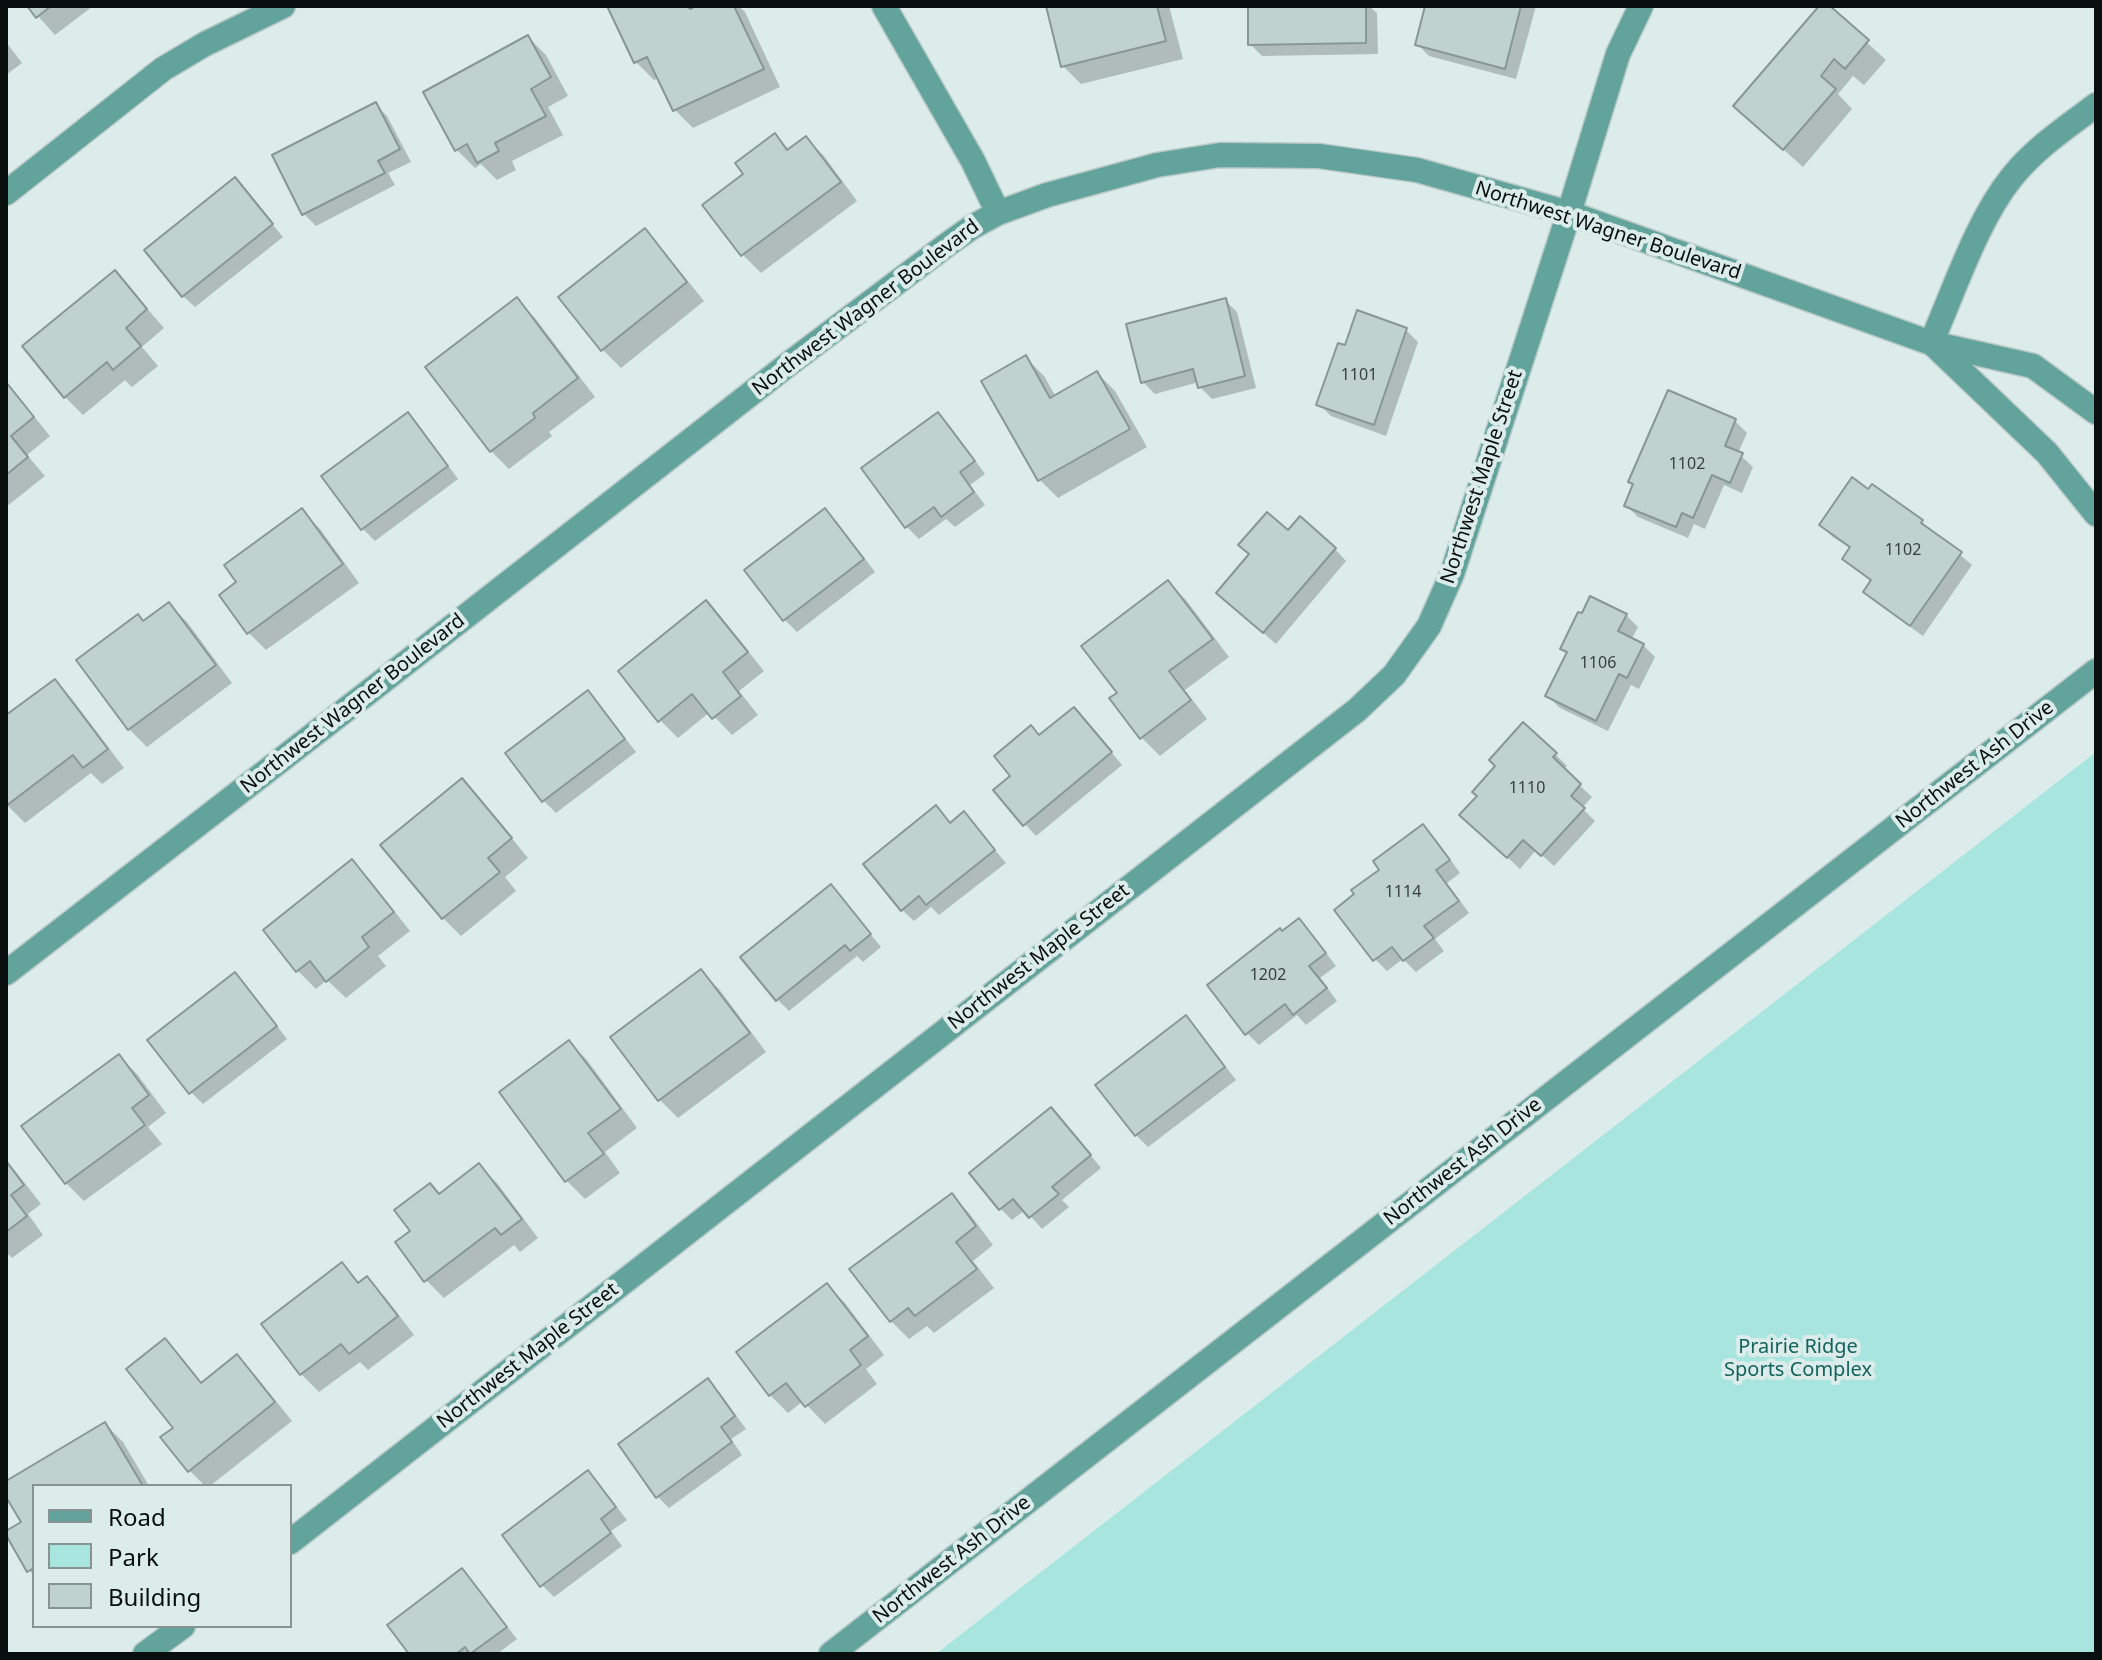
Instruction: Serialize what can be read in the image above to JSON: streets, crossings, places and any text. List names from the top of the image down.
{
  "streets": {
    "street": ["Northwest Wagner Boulevard", "Northwest Maple Street", "Northwest Ash Drive"]
  },
  "crossings": [
    ["Northwest Wagner Boulevard", "Northwest Maple Street"]
  ],
  "parks": ["Prairie Ridge Sports Complex"],
  "house_numbers": [
    "1101",
    "1102",
    "1102",
    "1106",
    "1110",
    "1114",
    "1202"
  ],
  "legend": ["Road", "Park", "Building"]
}
